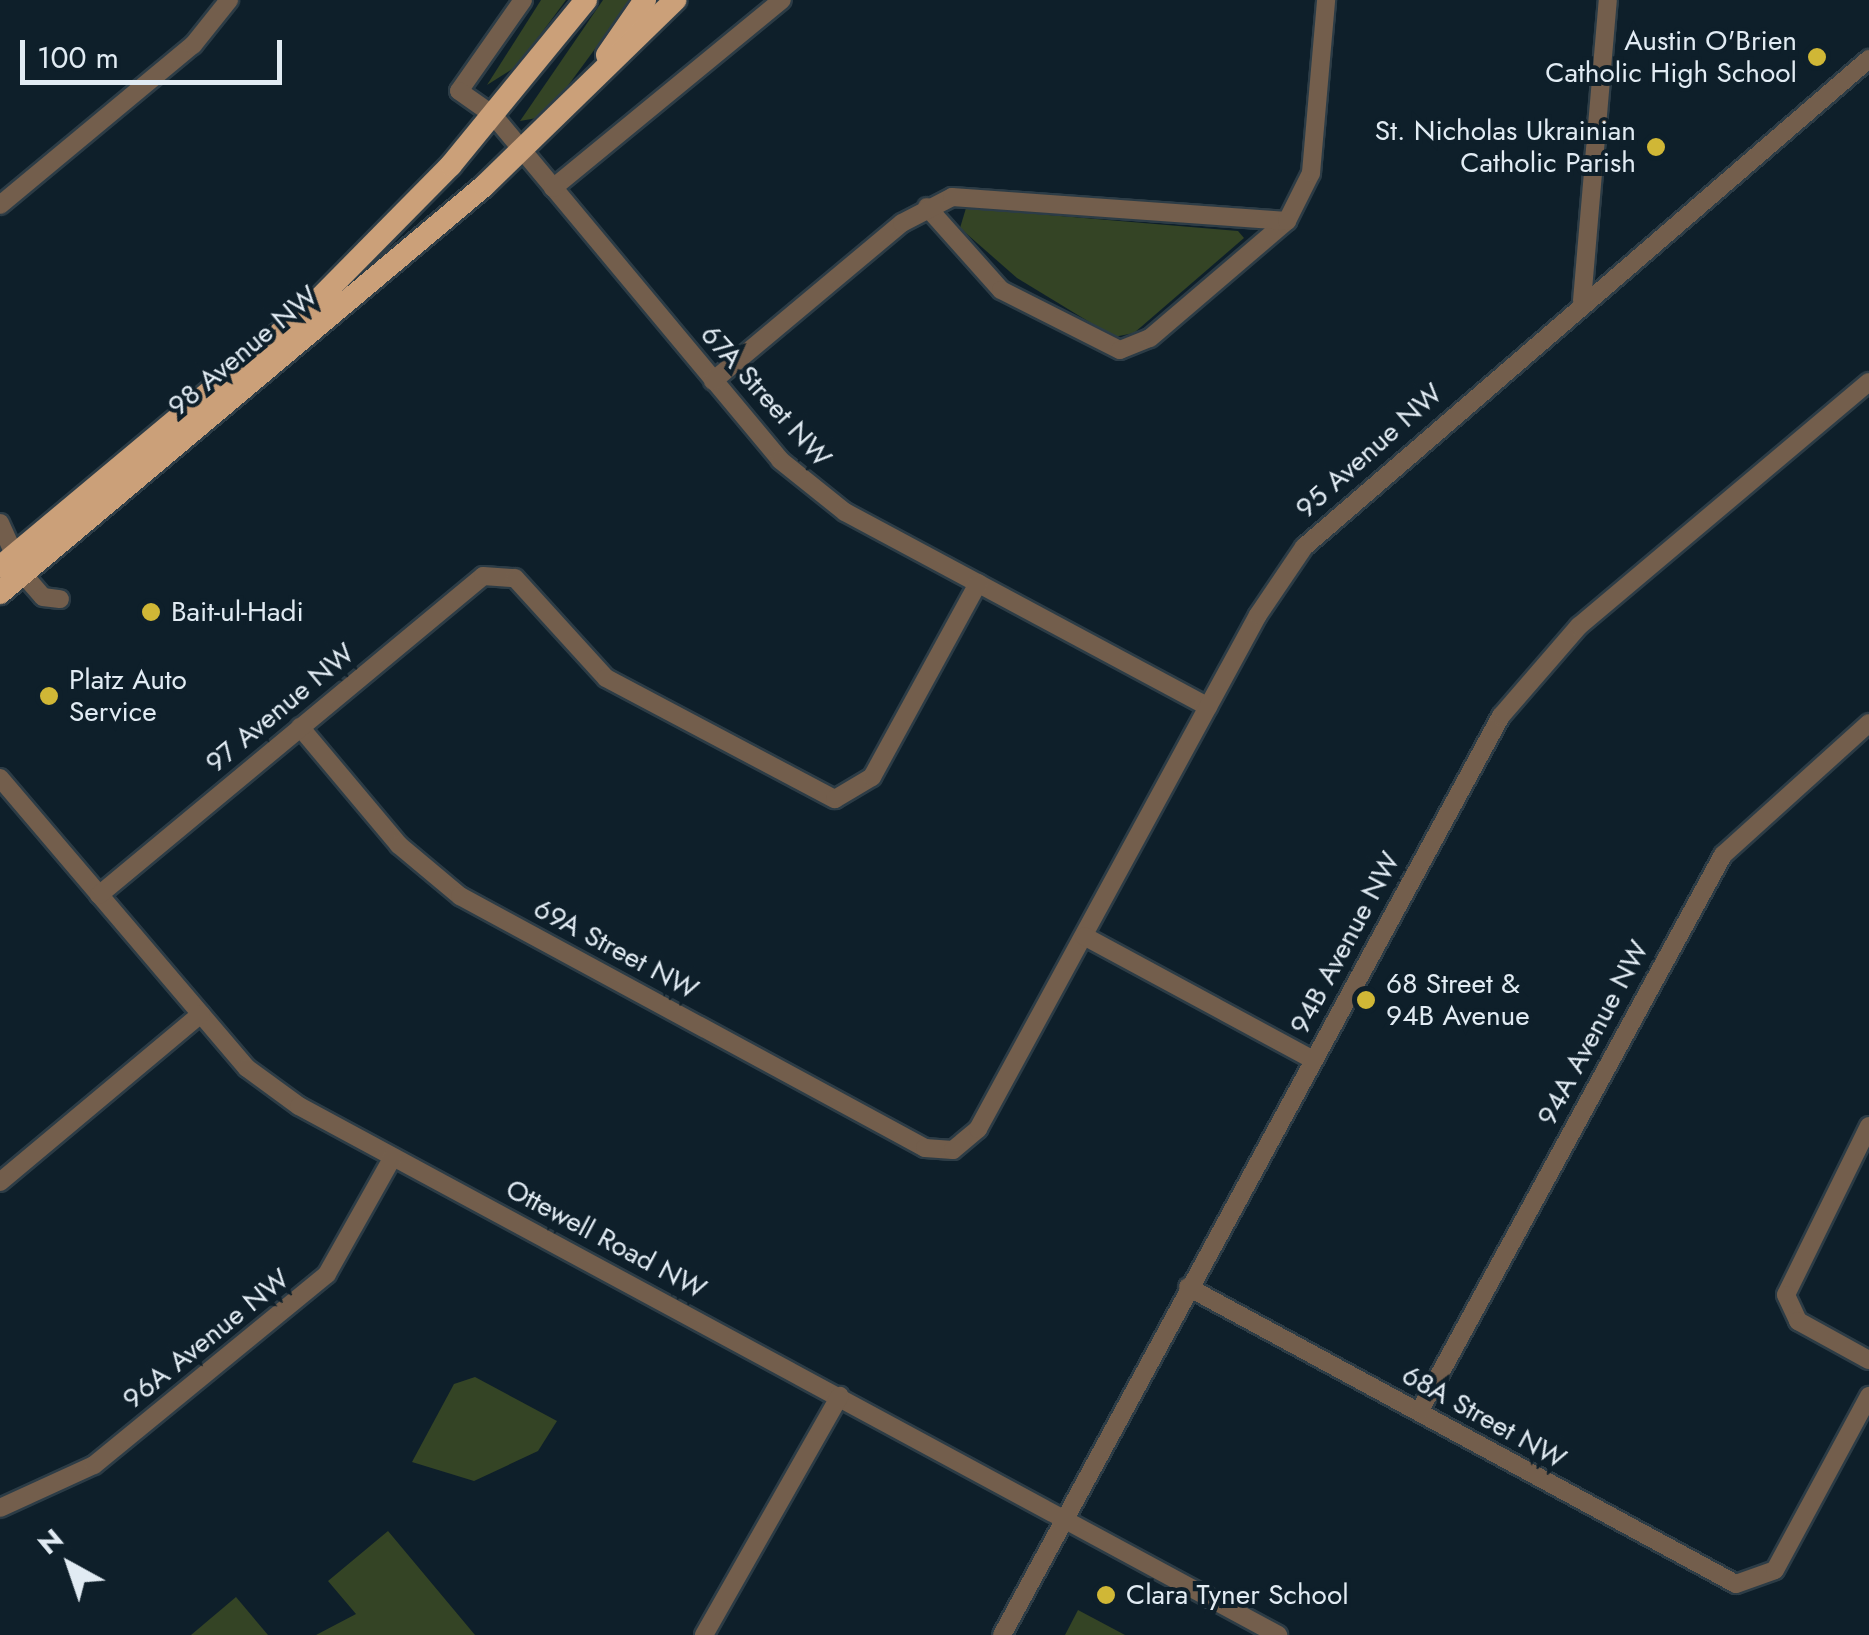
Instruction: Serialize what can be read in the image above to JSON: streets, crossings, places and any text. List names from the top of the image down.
{
  "streets": {
    "main road": ["98 Avenue NW"],
    "street": [
      "67A Street NW",
      "95 Avenue NW",
      "97 Avenue NW",
      "94B Avenue NW",
      "69A Street NW",
      "94A Avenue NW",
      "Ottewell Road NW",
      "96A Avenue NW",
      "68A Street NW"
    ]
  },
  "crossings": [
    ["98 Avenue NW", "67A Street NW"],
    ["67A Street NW", "95 Avenue NW"],
    ["67A Street NW", "97 Avenue NW"],
    ["95 Avenue NW", "69A Street NW"],
    ["97 Avenue NW", "69A Street NW"],
    ["97 Avenue NW", "Ottewell Road NW"],
    ["94B Avenue NW", "Ottewell Road NW"],
    ["94B Avenue NW", "68A Street NW"],
    ["94A Avenue NW", "68A Street NW"],
    ["Ottewell Road NW", "96A Avenue NW"]
  ],
  "places": [
    "Austin O'Brien Catholic High School",
    "St. Nicholas Ukrainian Catholic Parish",
    "Bait-ul-Hadi",
    "Platz Auto Service",
    "68 Street & 94B Avenue",
    "Clara Tyner School"
  ],
  "scale_bar": "100 m",
  "north": "top left"
}
